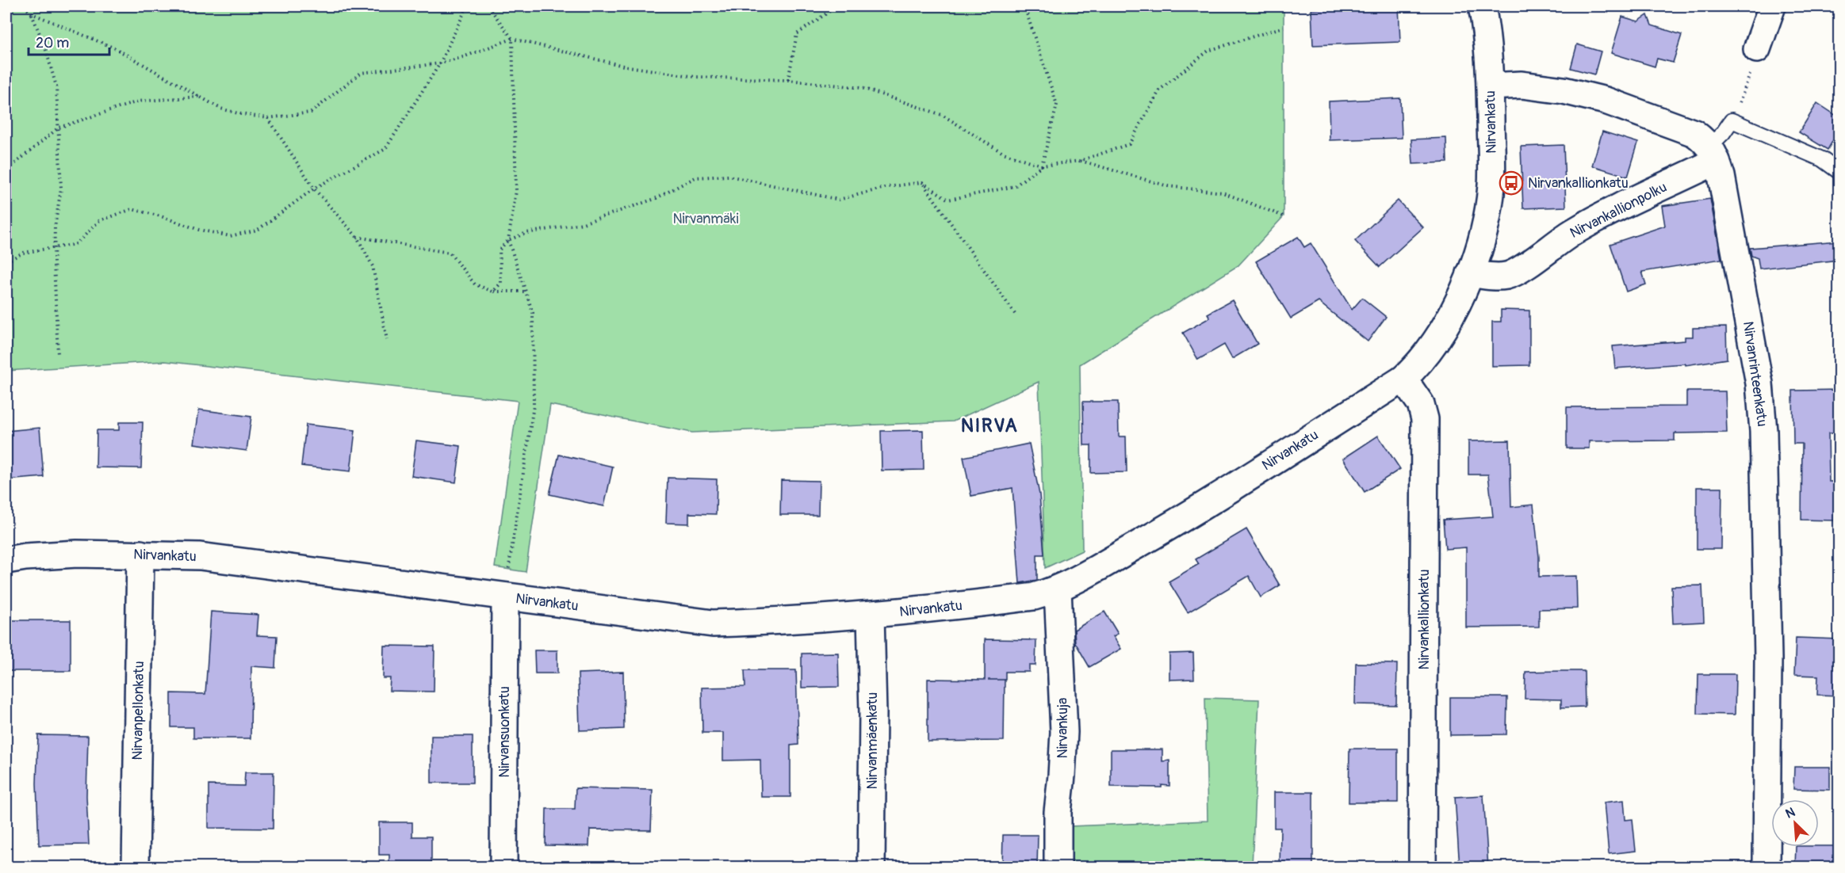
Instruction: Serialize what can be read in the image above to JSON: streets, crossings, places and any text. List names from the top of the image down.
{
  "streets": {
    "street": [
      "Nirvankatu",
      "Nirvankallionpolku",
      "Nirvanrinteenkatu",
      "Nirvankallionkatu",
      "Nirvanpellonkatu",
      "Nirvankuja",
      "Nirvansuonkatu",
      "Nirvanmäenkatu"
    ]
  },
  "crossings": [
    ["Nirvankatu", "Nirvankallionpolku"],
    ["Nirvankatu", "Nirvankallionkatu"],
    ["Nirvankatu", "Nirvanpellonkatu"],
    ["Nirvankatu", "Nirvankuja"],
    ["Nirvankatu", "Nirvansuonkatu"],
    ["Nirvankatu", "Nirvanmäenkatu"],
    ["Nirvankallionpolku", "Nirvanrinteenkatu"]
  ],
  "districts": ["NIRVA"],
  "parks": ["Nirvanmäki"],
  "places": {
    "bus stop": ["Nirvankallionkatu"]
  },
  "scale_bar": "20 m",
  "north": "top left"
}
